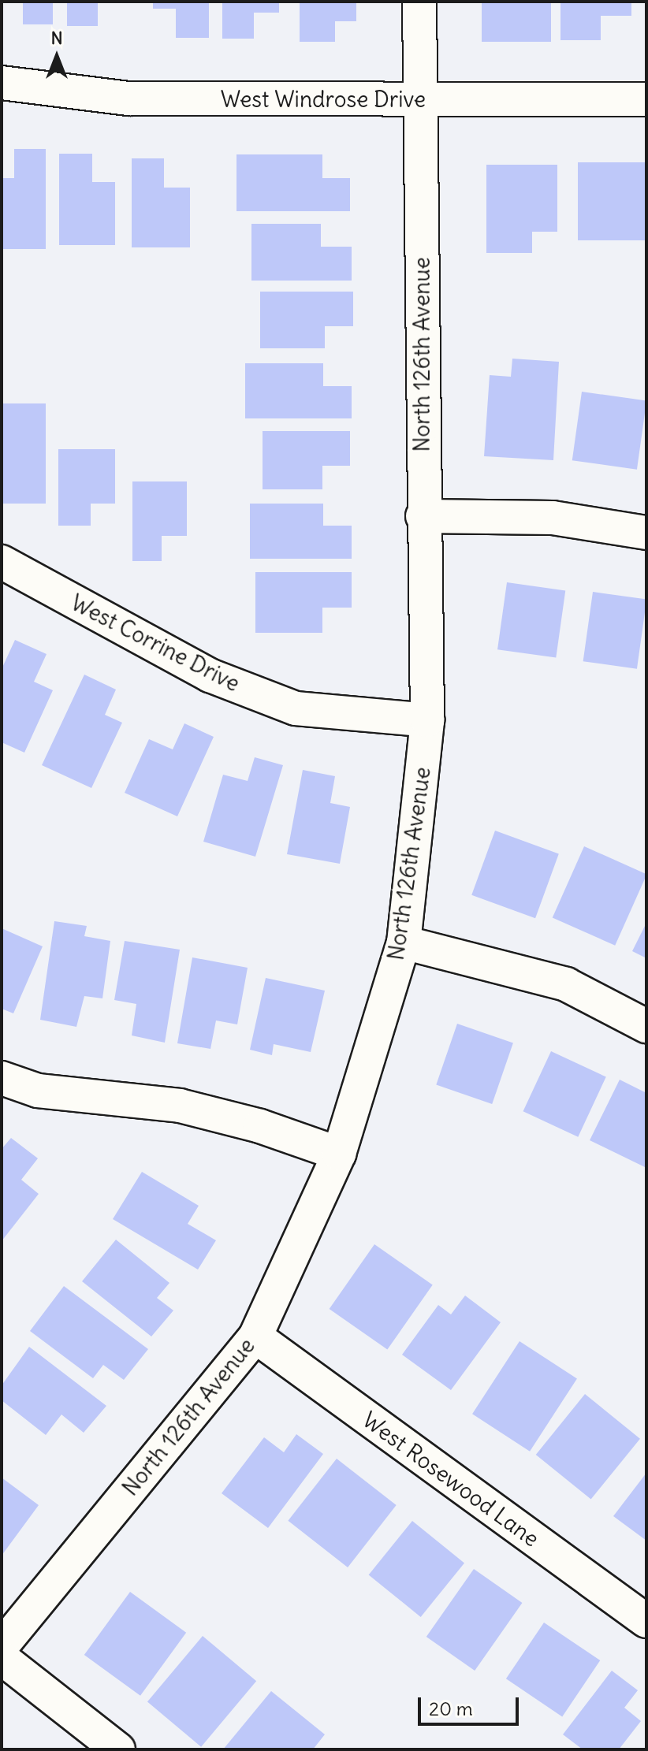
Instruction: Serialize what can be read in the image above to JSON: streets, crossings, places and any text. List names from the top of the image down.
{
  "streets": {
    "street": [
      "West Windrose Drive",
      "North 126th Avenue",
      "West Corrine Drive",
      "West Rosewood Lane"
    ]
  },
  "crossings": [
    ["West Windrose Drive", "North 126th Avenue"],
    ["North 126th Avenue", "West Corrine Drive"],
    ["North 126th Avenue", "West Rosewood Lane"]
  ],
  "scale_bar": "20 m",
  "north": "top"
}
